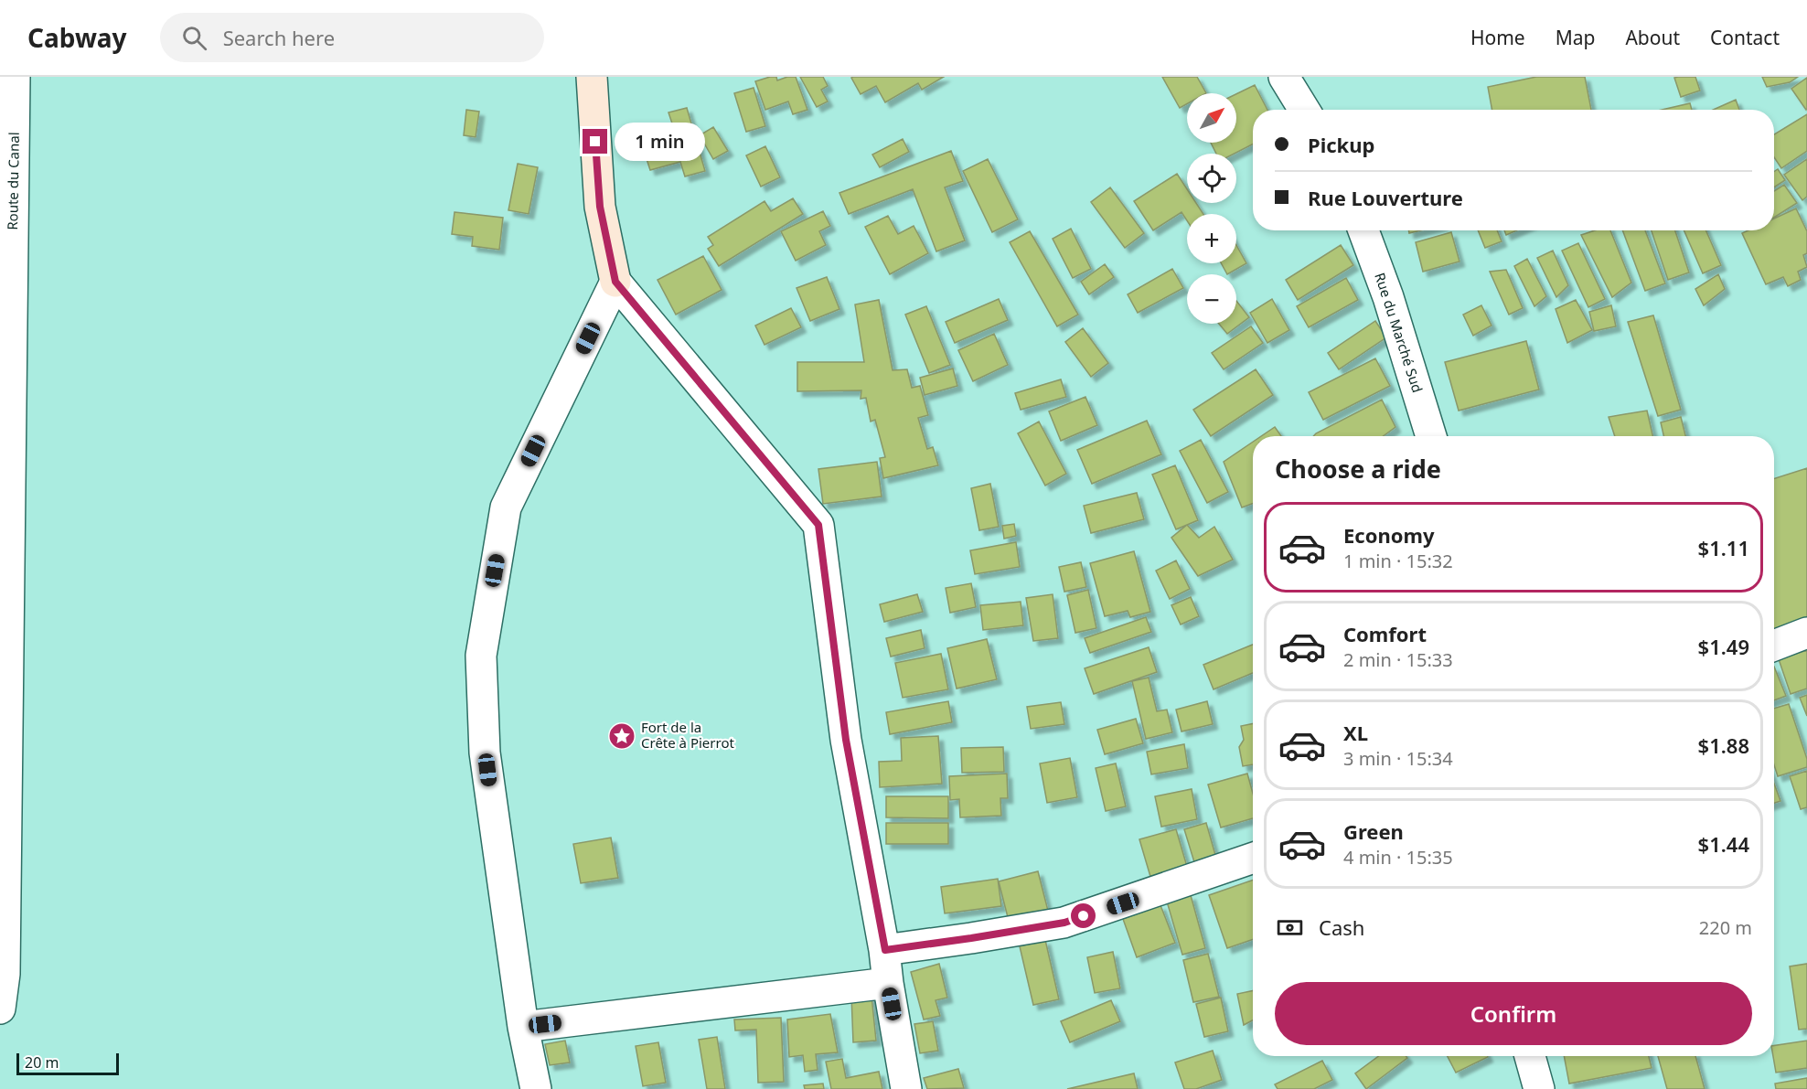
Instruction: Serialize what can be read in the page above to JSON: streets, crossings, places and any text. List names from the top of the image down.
{
  "streets": {
    "street": ["Route du Canal", "Rue du Marché Sud"]
  },
  "places": {
    "place": ["Fort de la Crête à Pierrot"]
  },
  "scale_bar": "20 m",
  "north": "top right",
  "page": {
    "header": "Cabway",
    "search": "Search here",
    "nav": [
      "Home",
      "Map",
      "About",
      "Contact"
    ],
    "map_buttons": ["+", "−"],
    "banner": ["Pickup", "Rue Louverture"],
    "bubble": "1 min",
    "heading": "Choose a ride",
    "list": [
      {
        "name": "Economy",
        "note": "1 min · 15:32",
        "value": "$1.11"
      },
      {
        "name": "Comfort",
        "note": "2 min · 15:33",
        "value": "$1.49"
      },
      {
        "name": "XL",
        "note": "3 min · 15:34",
        "value": "$1.88"
      },
      {
        "name": "Green",
        "note": "4 min · 15:35",
        "value": "$1.44"
      }
    ],
    "pay": ["Cash", "220 m"],
    "buttons": "Confirm",
    "scale": "20 m"
  }
}
